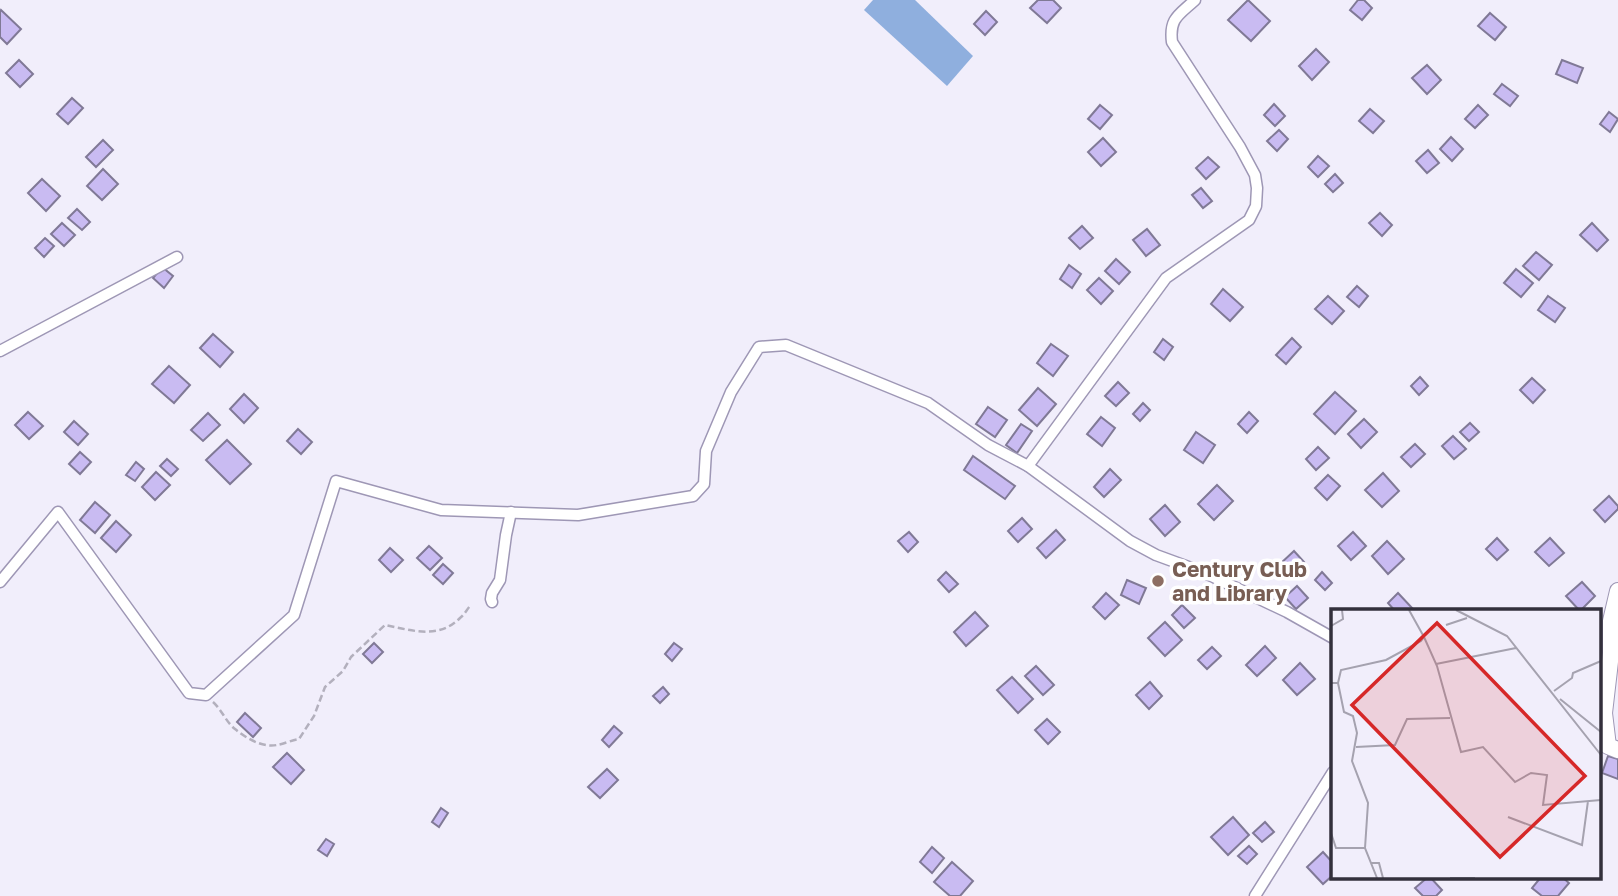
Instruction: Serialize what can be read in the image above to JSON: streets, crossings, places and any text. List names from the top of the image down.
{
  "places": ["Century Club and Library"]
}
